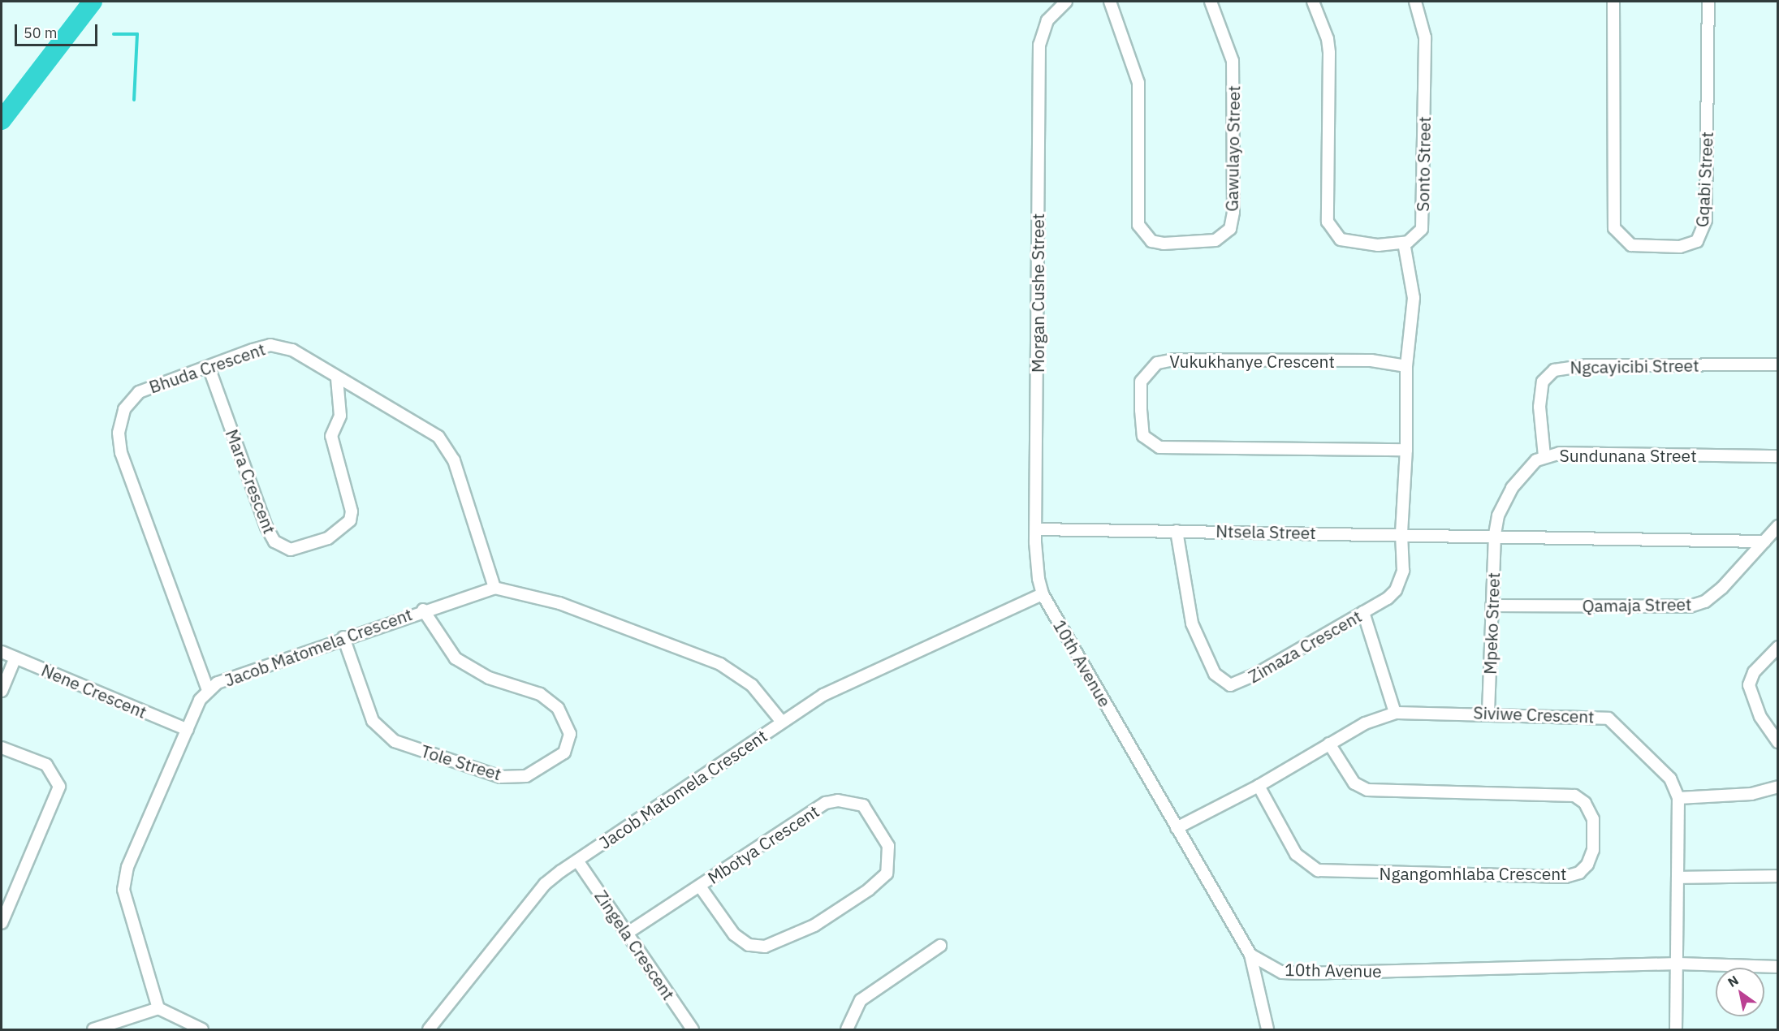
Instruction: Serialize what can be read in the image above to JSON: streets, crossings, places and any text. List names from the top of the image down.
{
  "streets": {
    "street": [
      "Gawulayo Street",
      "Sonto Street",
      "Gqabi Street",
      "Morgan Cushe Street",
      "Vukukhanye Crescent",
      "Ngcayicibi Street",
      "Bhuda Crescent",
      "Sundunana Street",
      "Mara Crescent",
      "Ntsela Street",
      "Qamaja Street",
      "Mpeko Street",
      "Zimaza Crescent",
      "Jacob Matomela Crescent",
      "10th Avenue",
      "Nene Crescent",
      "Siviwe Crescent",
      "Tole Street",
      "Mbotya Crescent",
      "Ngangomhlaba Crescent",
      "Zingela Crescent"
    ]
  },
  "crossings": [
    ["Morgan Cushe Street", "Ntsela Street"],
    ["Morgan Cushe Street", "Jacob Matomela Crescent"],
    ["Morgan Cushe Street", "10th Avenue"],
    ["Ngcayicibi Street", "Sundunana Street"],
    ["Bhuda Crescent", "Mara Crescent"],
    ["Bhuda Crescent", "Jacob Matomela Crescent"],
    ["Sundunana Street", "Ntsela Street"],
    ["Sundunana Street", "Mpeko Street"],
    ["Ntsela Street", "Qamaja Street"],
    ["Ntsela Street", "Mpeko Street"],
    ["Ntsela Street", "Zimaza Crescent"],
    ["Qamaja Street", "Mpeko Street"],
    ["Mpeko Street", "Siviwe Crescent"],
    ["Jacob Matomela Crescent", "10th Avenue"],
    ["Jacob Matomela Crescent", "Nene Crescent"],
    ["Jacob Matomela Crescent", "Tole Street"],
    ["Jacob Matomela Crescent", "Zingela Crescent"],
    ["10th Avenue", "Siviwe Crescent"],
    ["Siviwe Crescent", "Ngangomhlaba Crescent"],
    ["Mbotya Crescent", "Zingela Crescent"]
  ],
  "scale_bar": "50 m",
  "north": "top left"
}
